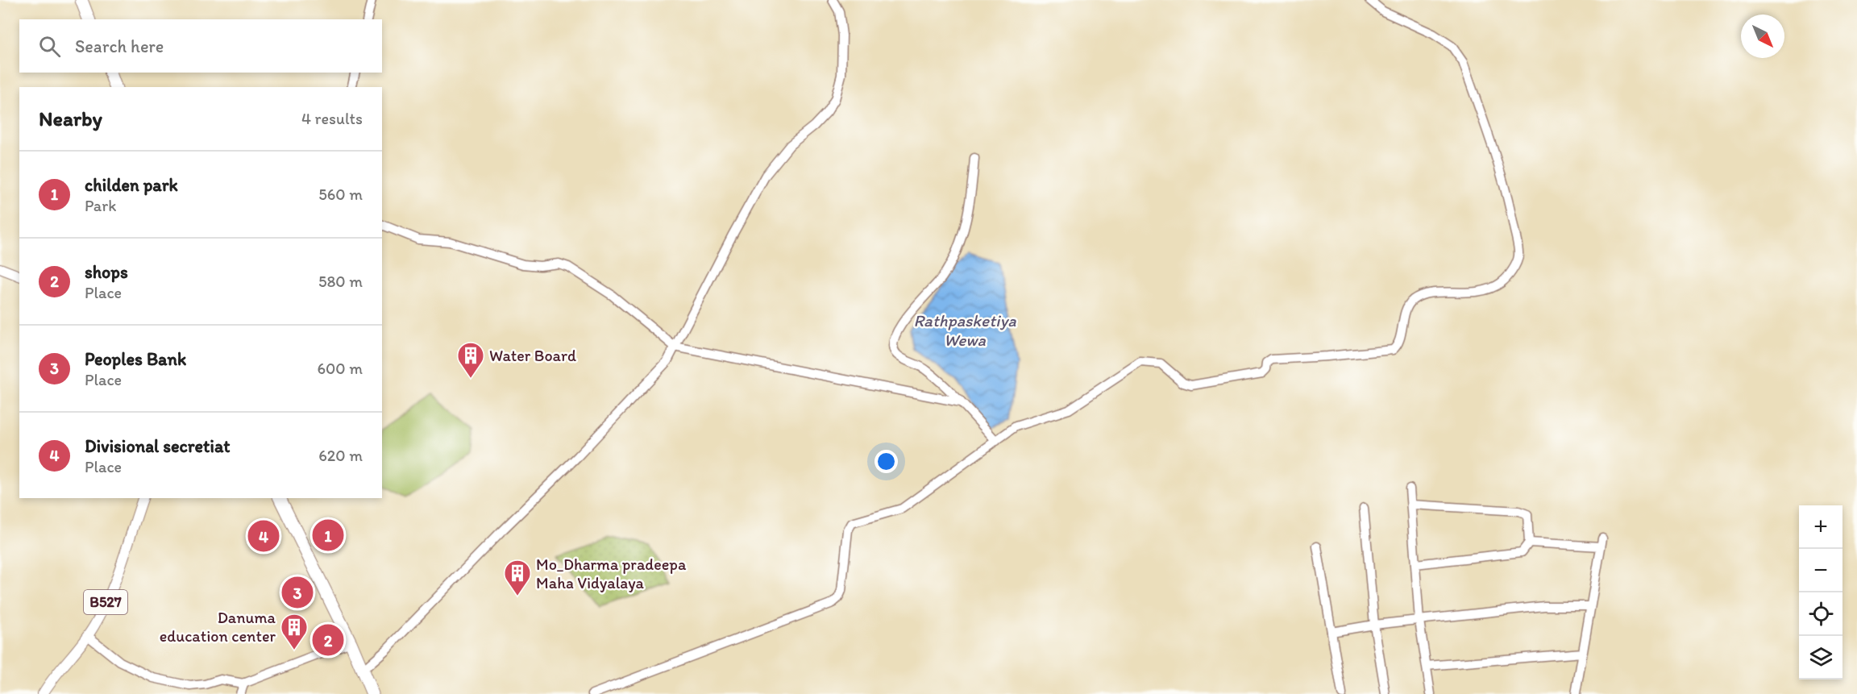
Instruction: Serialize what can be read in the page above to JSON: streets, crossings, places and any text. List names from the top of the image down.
{
  "streets": {
    "main road": ["B527"]
  },
  "water": ["Rathpasketiya Wewa"],
  "places": {
    "building": ["Water Board", "Mo_Dharma pradeepa Maha Vidyalaya", "Danuma education center"]
  },
  "north": "bottom right",
  "page": {
    "search": "Search here",
    "heading": ["Nearby", "4 results"],
    "list": [
      {
        "mark": "1",
        "name": "childen park",
        "note": "Park",
        "value": "560 m"
      },
      {
        "mark": "2",
        "name": "shops",
        "note": "Place",
        "value": "580 m"
      },
      {
        "mark": "3",
        "name": "Peoples Bank",
        "note": "Place",
        "value": "600 m"
      },
      {
        "mark": "4",
        "name": "Divisional secretiat",
        "note": "Place",
        "value": "620 m"
      }
    ],
    "map_buttons": ["+", "−"],
    "pins": [
      "1",
      "4",
      "3",
      "2"
    ]
  }
}
